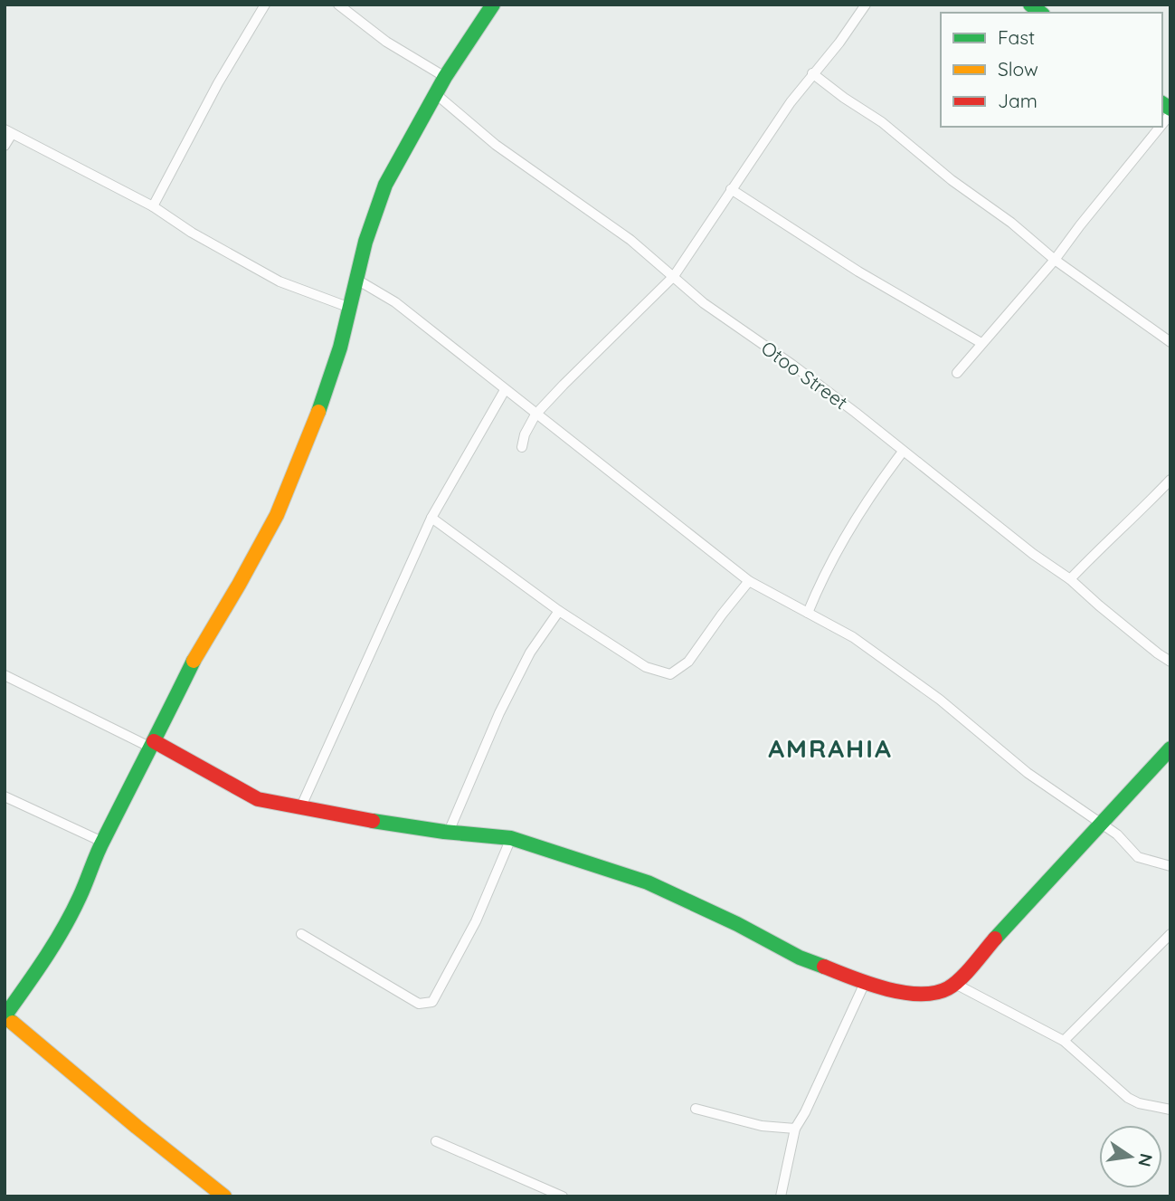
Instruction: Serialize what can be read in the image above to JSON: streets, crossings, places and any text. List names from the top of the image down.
{
  "streets": {
    "street": ["Otoo Street"]
  },
  "districts": ["AMRAHIA"],
  "legend": ["Fast", "Slow", "Jam"],
  "north": "right"
}
